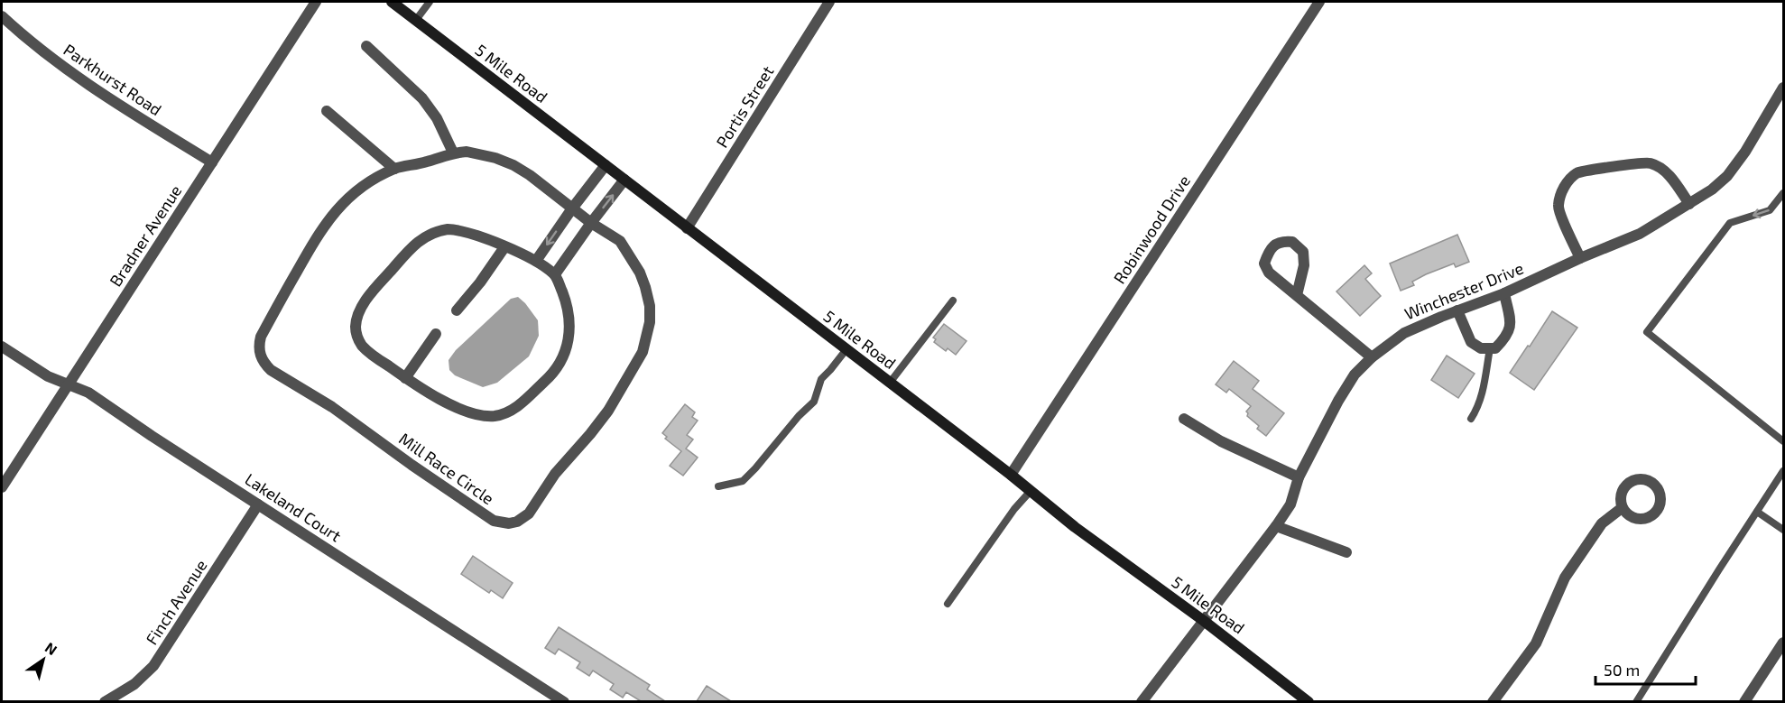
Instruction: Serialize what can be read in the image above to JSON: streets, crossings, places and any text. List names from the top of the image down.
{
  "streets": {
    "street": [
      "5 Mile Road",
      "Parkhurst Road",
      "Portis Street",
      "Robinwood Drive",
      "Bradner Avenue",
      "Winchester Drive",
      "Mill Race Circle",
      "Lakeland Court",
      "Finch Avenue"
    ]
  },
  "crossings": [
    ["5 Mile Road", "Portis Street"],
    ["5 Mile Road", "Robinwood Drive"],
    ["5 Mile Road", "Winchester Drive"],
    ["Parkhurst Road", "Bradner Avenue"],
    ["Bradner Avenue", "Lakeland Court"],
    ["Lakeland Court", "Finch Avenue"]
  ],
  "scale_bar": "50 m",
  "north": "top right"
}
